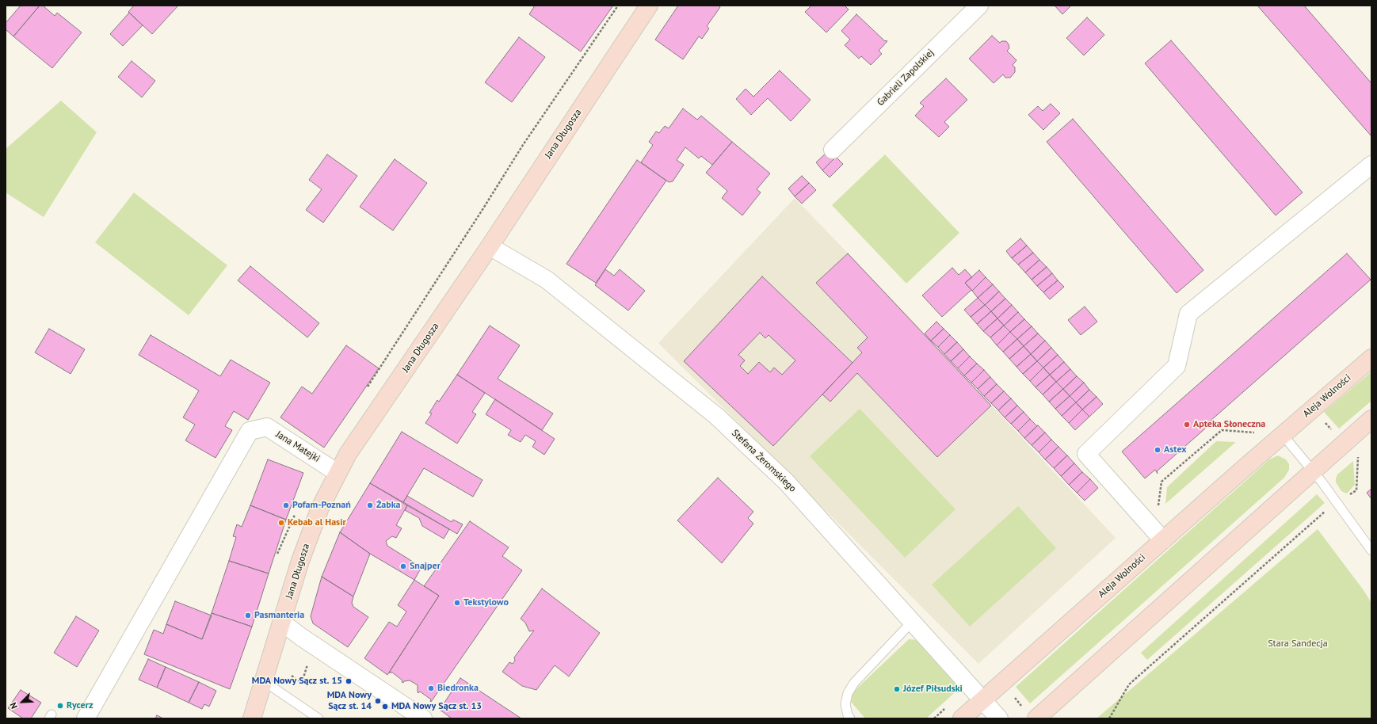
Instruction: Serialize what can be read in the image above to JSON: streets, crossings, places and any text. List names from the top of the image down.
{
  "streets": {
    "street": [
      "Gabrieli Zapolskiej",
      "Jana Długosza",
      "Aleja Wolności",
      "Jana Matejki",
      "Stefana Żeromskiego"
    ]
  },
  "crossings": [
    ["Jana Długosza", "Jana Matejki"],
    ["Jana Długosza", "Stefana Żeromskiego"],
    ["Aleja Wolności", "Stefana Żeromskiego"]
  ],
  "parks": ["Stara Sandecja"],
  "places": [
    "Apteka Słoneczna",
    "Astex",
    "Pofam-Poznań",
    "Żabka",
    "Kebab al Hasir",
    "Snajper",
    "Tekstylowo",
    "Pasmanteria",
    "MDA Nowy Sącz st. 15",
    "Biedronka",
    "Józef Piłsudski",
    "MDA Nowy Sącz st. 14",
    "Rycerz",
    "MDA Nowy Sącz st. 13"
  ],
  "north": "bottom left"
}
